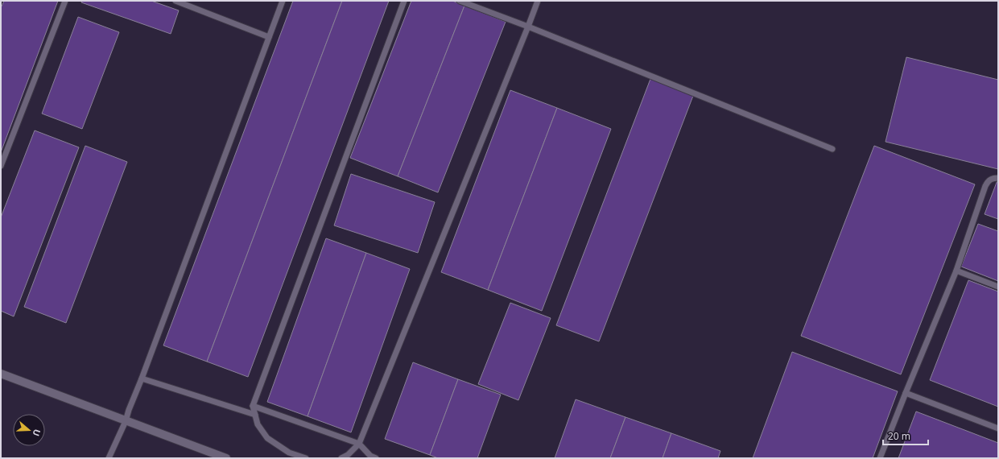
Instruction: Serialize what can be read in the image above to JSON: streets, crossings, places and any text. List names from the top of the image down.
{
  "scale_bar": "20 m",
  "north": "right"
}
